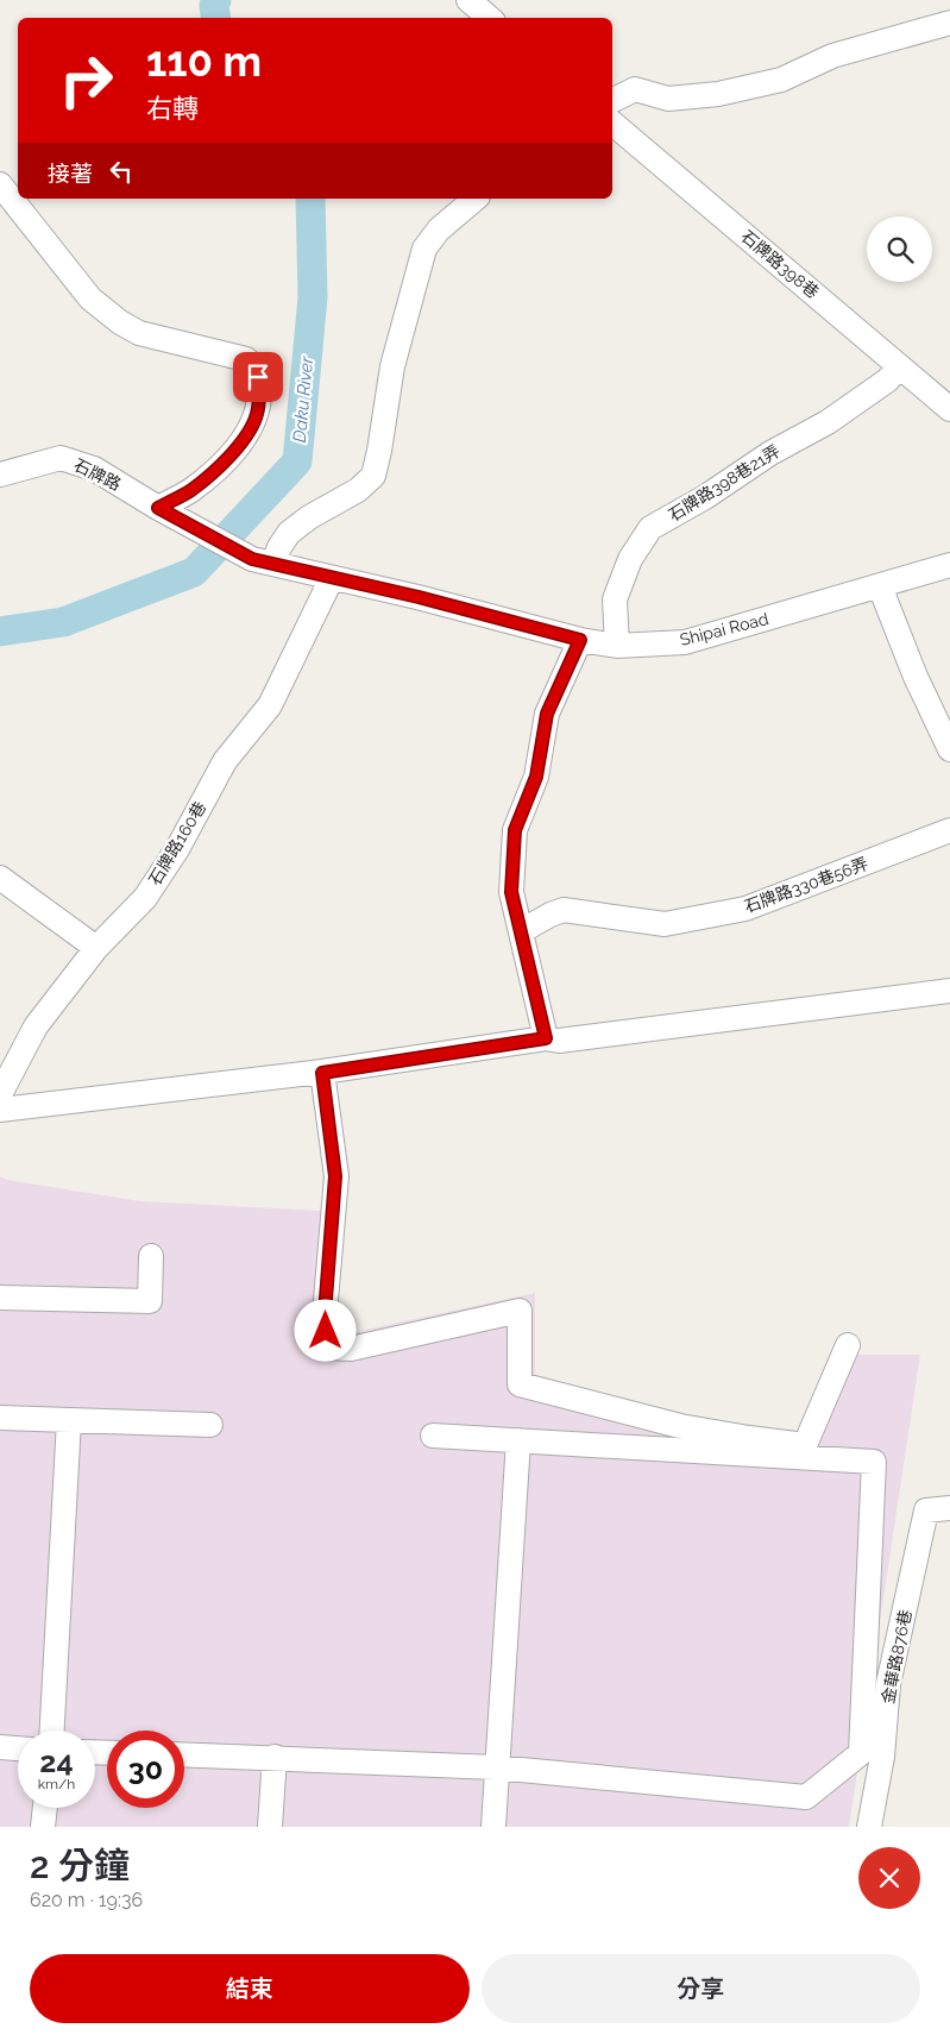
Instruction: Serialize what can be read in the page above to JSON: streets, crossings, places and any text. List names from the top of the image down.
{
  "streets": {
    "street": [
      "石牌路398巷",
      "石牌路",
      "石牌路398巷21弄",
      "Shipai Road",
      "石牌路160巷",
      "石牌路330巷56弄",
      "金華路876巷"
    ]
  },
  "crossings": [
    ["石牌路398巷", "石牌路398巷21弄"],
    ["石牌路", "Shipai Road"],
    ["石牌路398巷21弄", "Shipai Road"],
    ["Shipai Road", "石牌路160巷"]
  ],
  "water": ["Daku River"],
  "page": {
    "turn": ["110 m", "右轉"],
    "then": "接著",
    "speed": "24 km/h",
    "limit": "30",
    "heading": ["2 分鐘", "620 m · 19:36"],
    "buttons": ["結束", "分享"]
  }
}
